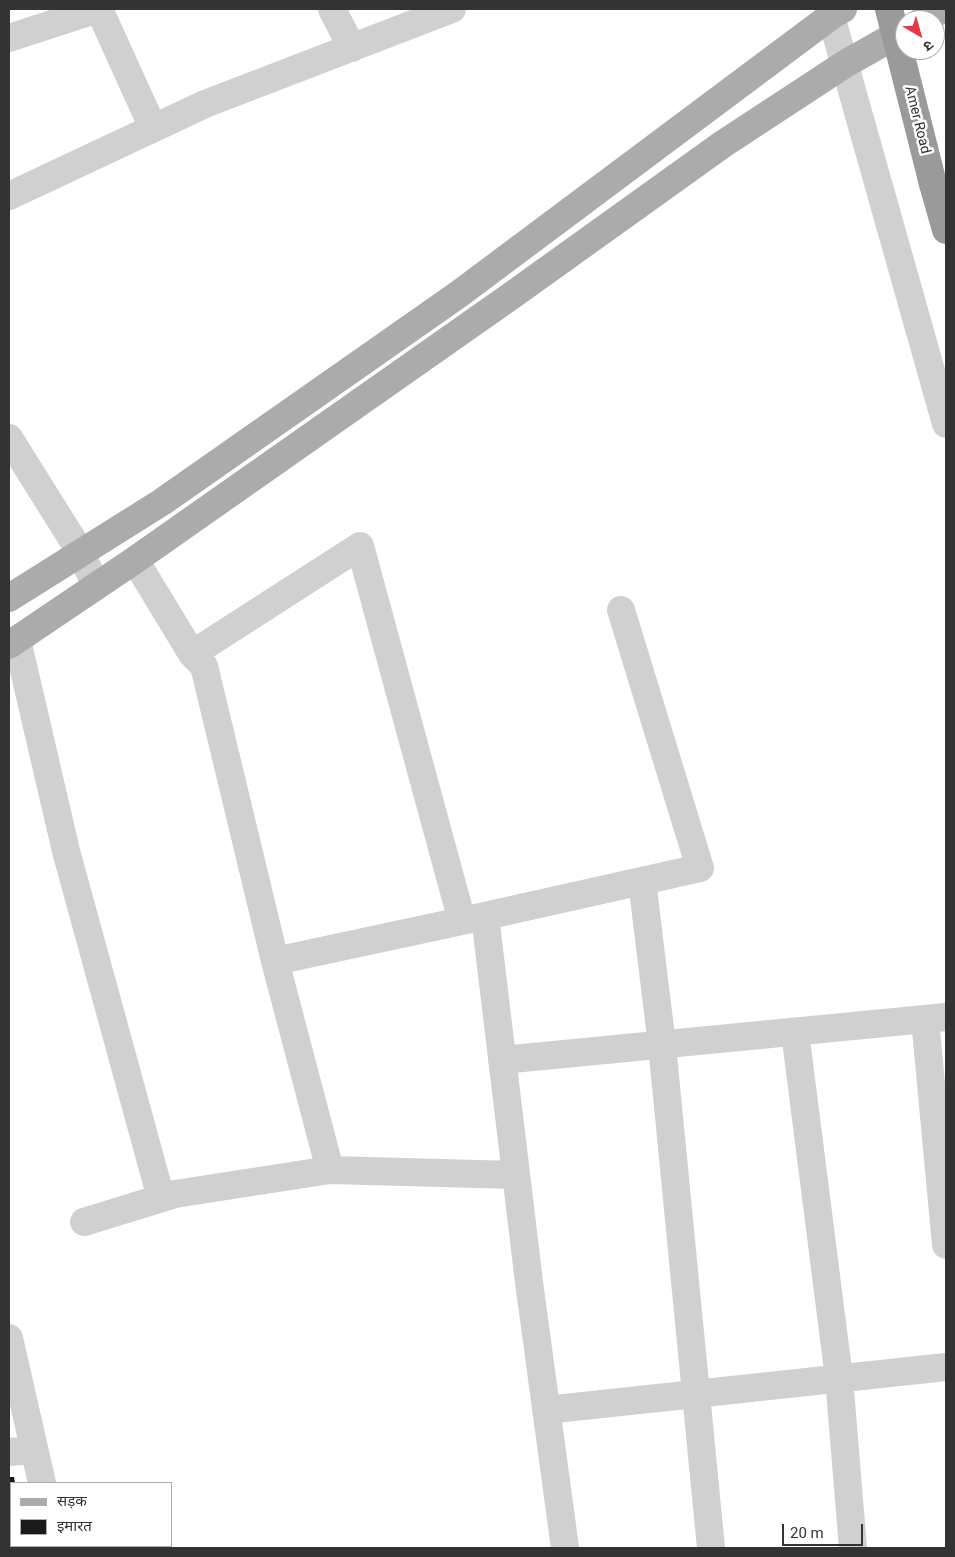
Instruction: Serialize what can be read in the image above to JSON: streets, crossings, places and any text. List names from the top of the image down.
{
  "streets": {
    "highway": ["Amer Road"]
  },
  "legend": ["सड़क", "इमारत"],
  "scale_bar": "20 m",
  "north": "bottom right"
}
